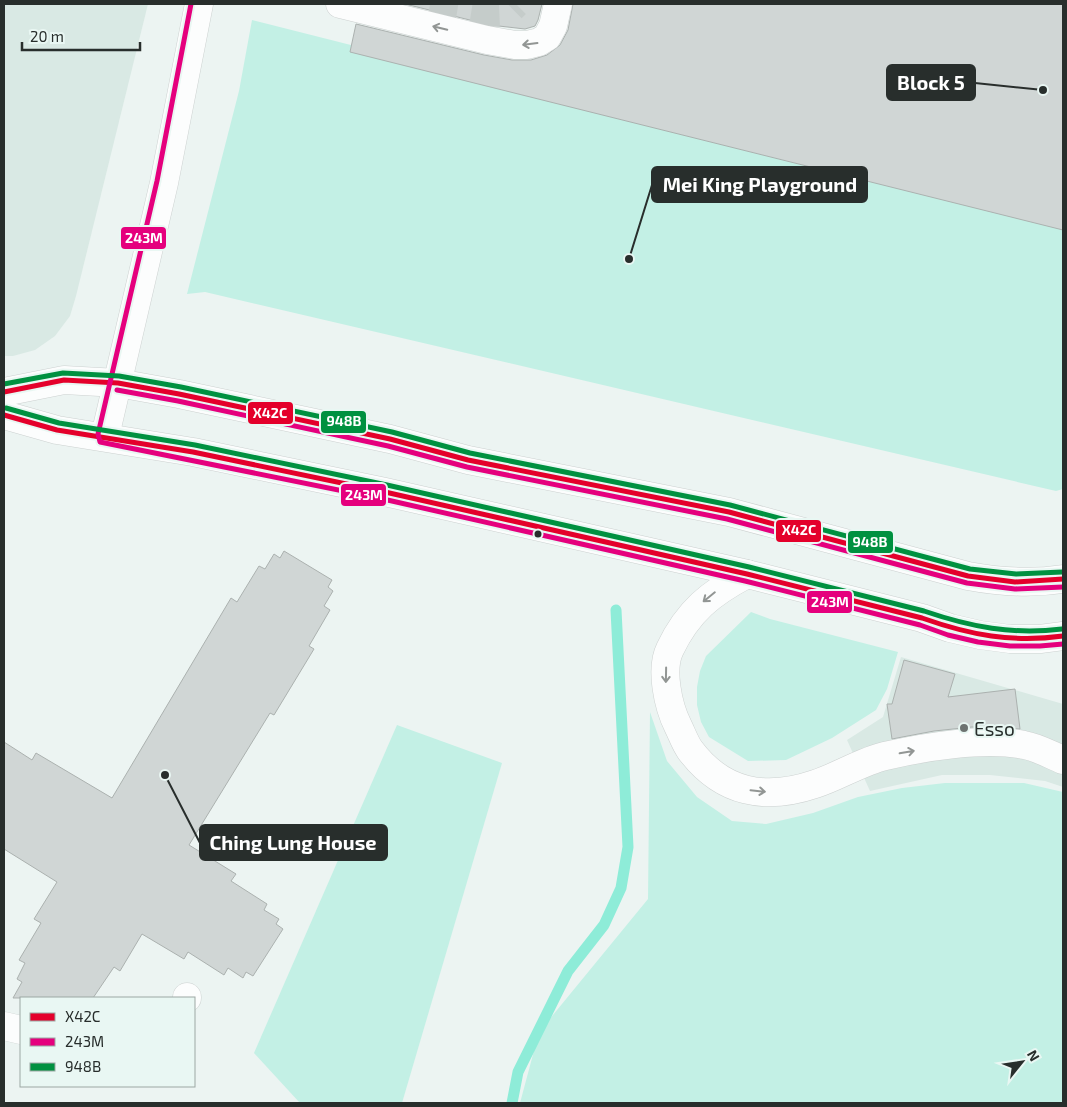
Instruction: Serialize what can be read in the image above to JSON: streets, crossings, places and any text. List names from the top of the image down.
{
  "places": [
    "Block 5",
    "Mei King Playground",
    "Esso",
    "Ching Lung House"
  ],
  "lines": ["transit line 243M", "transit line 948B", "transit line X42C"],
  "legend": ["X42C", "243M", "948B"],
  "scale_bar": "20 m",
  "north": "top right"
}
